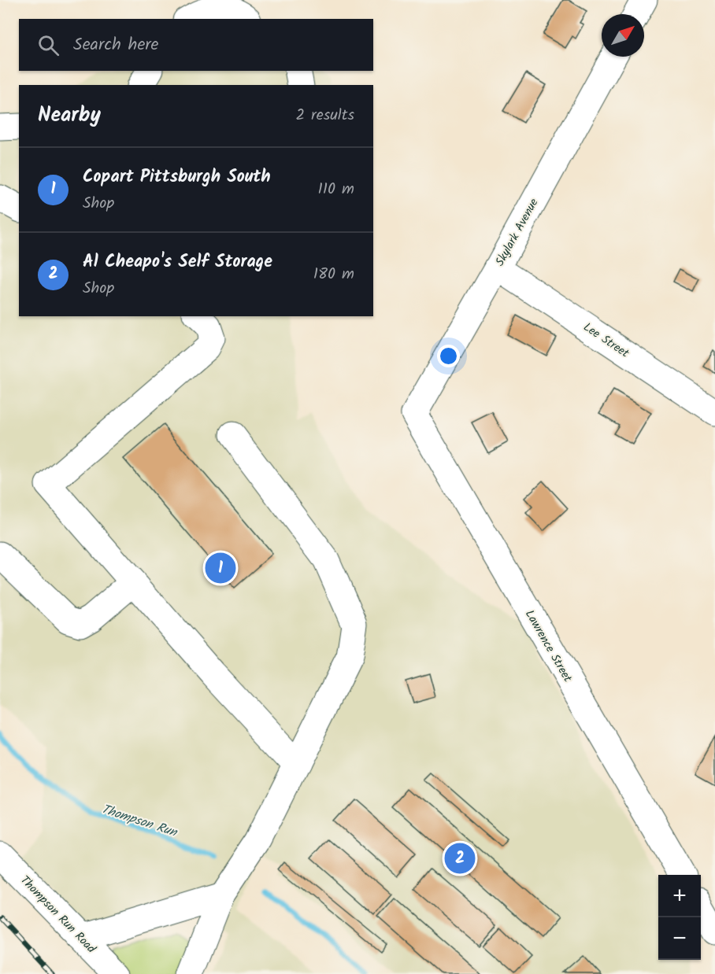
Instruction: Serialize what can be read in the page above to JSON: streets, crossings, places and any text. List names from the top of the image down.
{
  "streets": {
    "street": [
      "Skylark Avenue",
      "Lee Street",
      "Lawrence Street",
      "Thompson Run Road"
    ]
  },
  "crossings": [
    ["Skylark Avenue", "Lee Street"],
    ["Skylark Avenue", "Lawrence Street"]
  ],
  "water": ["Thompson Run"],
  "north": "top right",
  "page": {
    "search": "Search here",
    "heading": ["Nearby", "2 results"],
    "list": [
      {
        "mark": "1",
        "name": "Copart Pittsburgh South",
        "note": "Shop",
        "value": "110 m"
      },
      {
        "mark": "2",
        "name": "Al Cheapo's Self Storage",
        "note": "Shop",
        "value": "180 m"
      }
    ],
    "pins": ["1", "2"],
    "map_buttons": ["+", "−"]
  }
}
